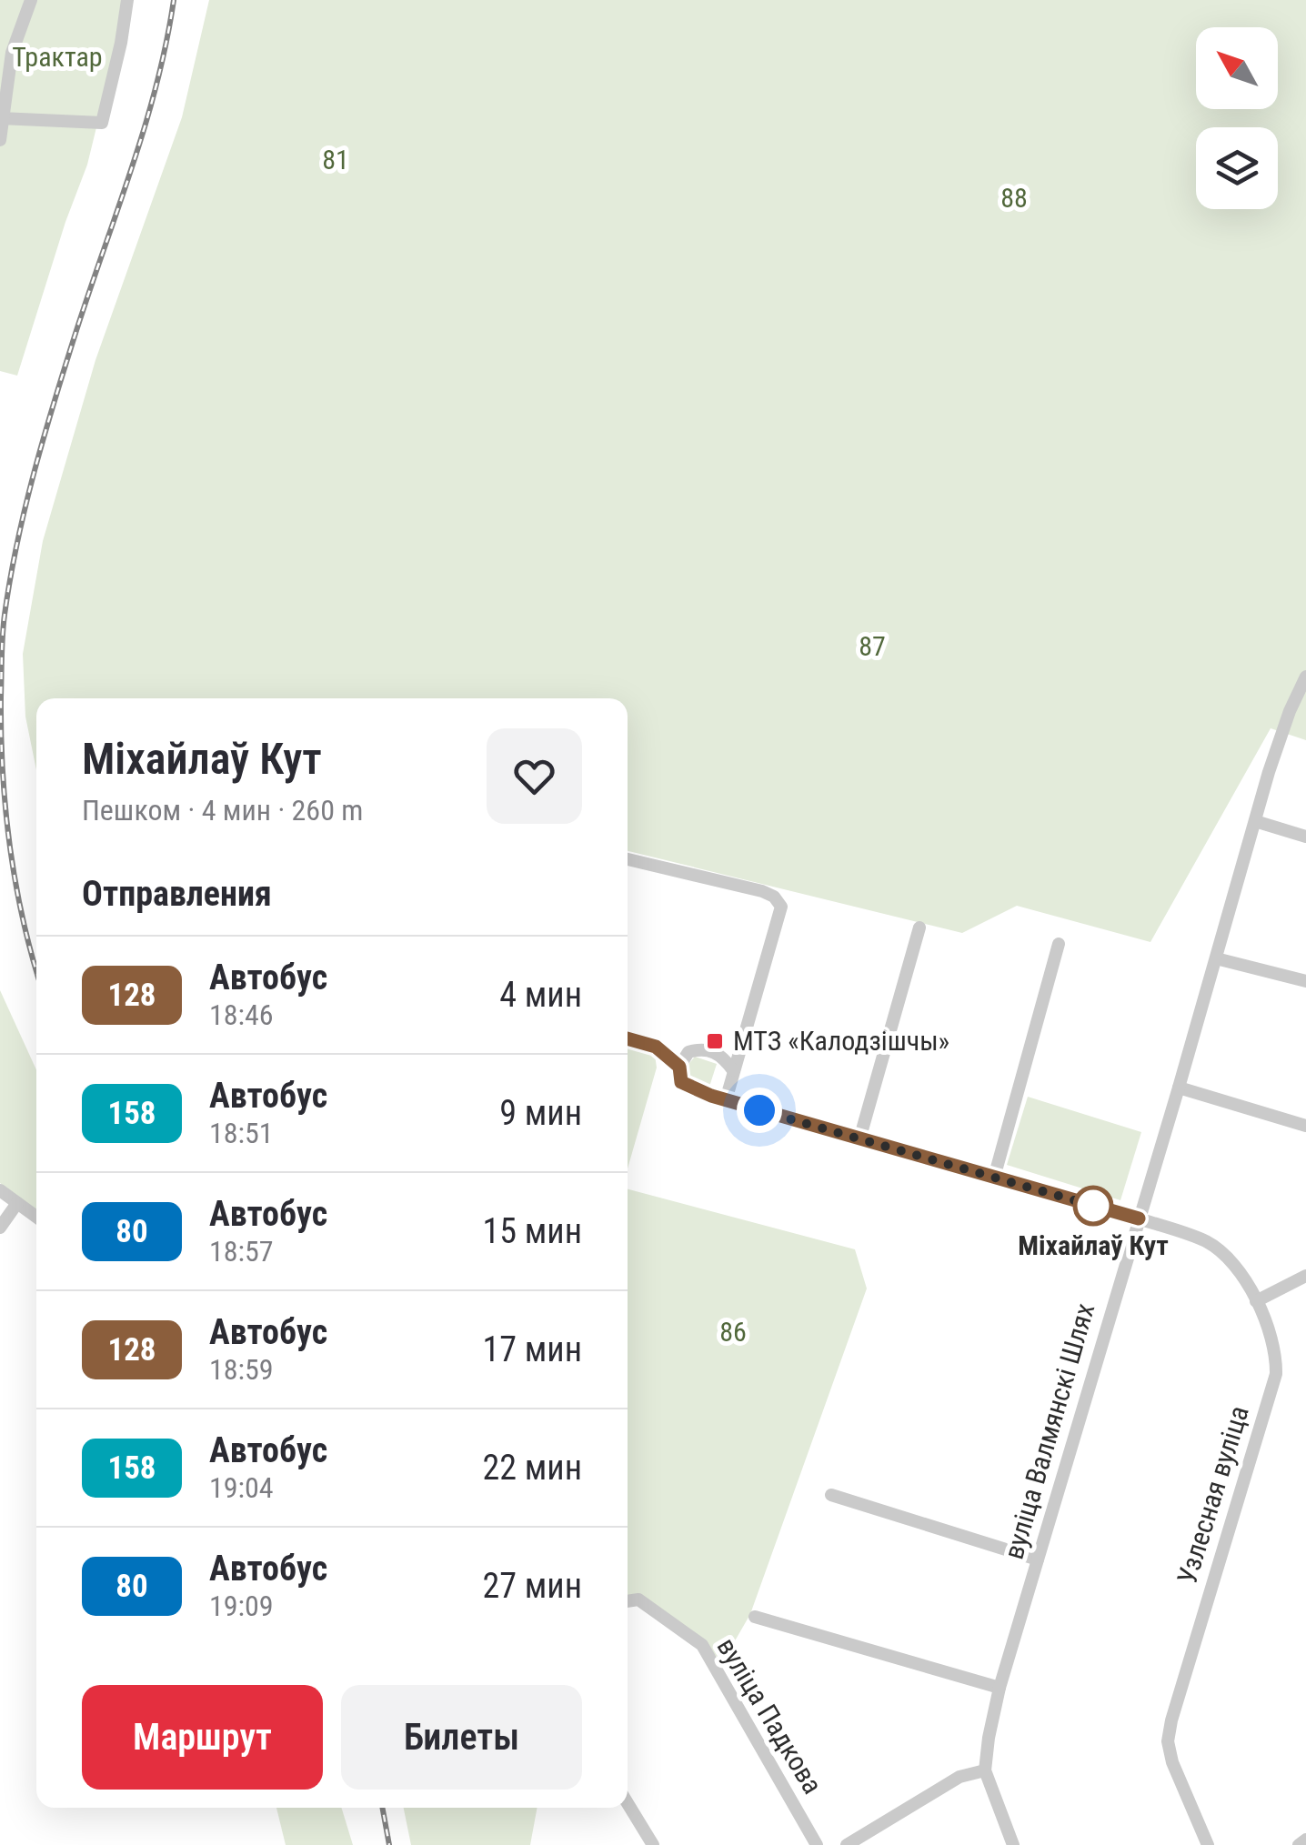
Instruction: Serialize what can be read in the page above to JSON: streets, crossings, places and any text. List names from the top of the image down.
{
  "streets": {
    "street": ["вуліца Валмянскі Шлях", "Узлесная вуліца", "вуліца Падкова"]
  },
  "crossings": [
    ["вуліца Валмянскі Шлях", "Узлесная вуліца"]
  ],
  "parks": [
    "Трактар",
    "81",
    "88",
    "87",
    "86"
  ],
  "places": {
    "transit": ["МТЗ «Калодзішчы»"],
    "other": ["Міхайлаў Кут"]
  },
  "lines": ["bus line 128"],
  "north": "top left",
  "page": {
    "heading": [
      ["Міхайлаў Кут", "Пешком · 4 мин · 260 m"],
      "Отправления"
    ],
    "list": [
      {
        "mark": "128",
        "name": "Автобус",
        "note": "18:46",
        "value": "4 мин"
      },
      {
        "mark": "158",
        "name": "Автобус",
        "note": "18:51",
        "value": "9 мин"
      },
      {
        "mark": "80",
        "name": "Автобус",
        "note": "18:57",
        "value": "15 мин"
      },
      {
        "mark": "128",
        "name": "Автобус",
        "note": "18:59",
        "value": "17 мин"
      },
      {
        "mark": "158",
        "name": "Автобус",
        "note": "19:04",
        "value": "22 мин"
      },
      {
        "mark": "80",
        "name": "Автобус",
        "note": "19:09",
        "value": "27 мин"
      }
    ],
    "buttons": ["Маршрут", "Билеты"]
  }
}
